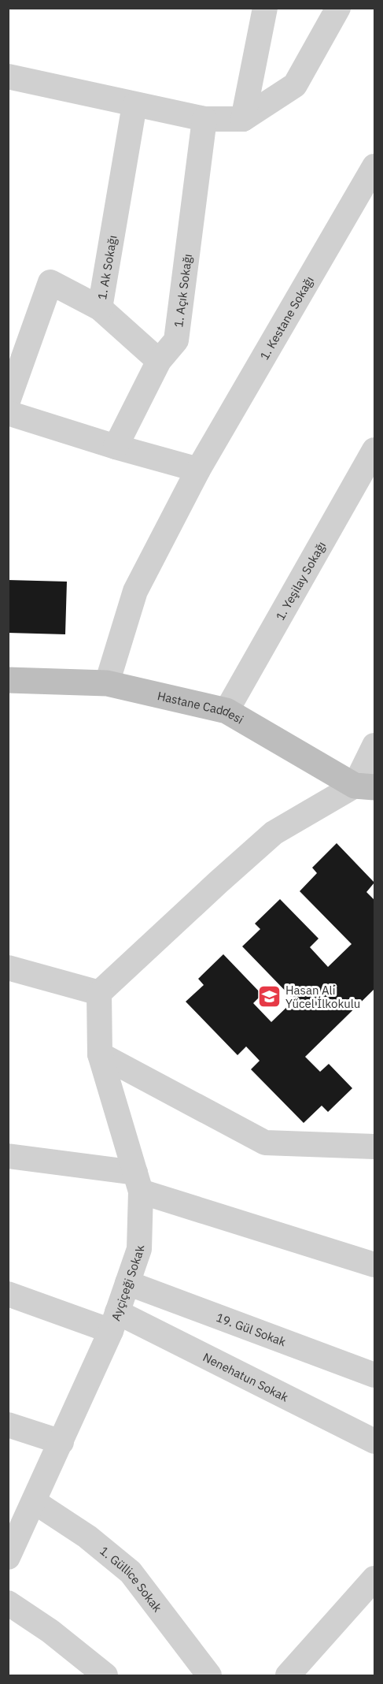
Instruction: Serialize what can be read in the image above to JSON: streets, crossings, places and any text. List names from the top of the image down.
{
  "streets": {
    "main road": ["Hastane Caddesi"],
    "street": [
      "1. Ak Sokağı",
      "1. Açık Sokağı",
      "1. Kestane Sokağı",
      "1. Yeşilay Sokağı",
      "Ayçiçeği Sokak",
      "19. Gül Sokak",
      "Nenehatun Sokak",
      "1. Güllice Sokak"
    ]
  },
  "crossings": [
    ["1. Kestane Sokağı", "Hastane Caddesi"],
    ["1. Yeşilay Sokağı", "Hastane Caddesi"],
    ["Ayçiçeği Sokak", "19. Gül Sokak"],
    ["Ayçiçeği Sokak", "Nenehatun Sokak"],
    ["Ayçiçeği Sokak", "1. Güllice Sokak"]
  ],
  "places": {
    "school or university": ["Hasan Ali Yücel İlkokulu"]
  }
}
